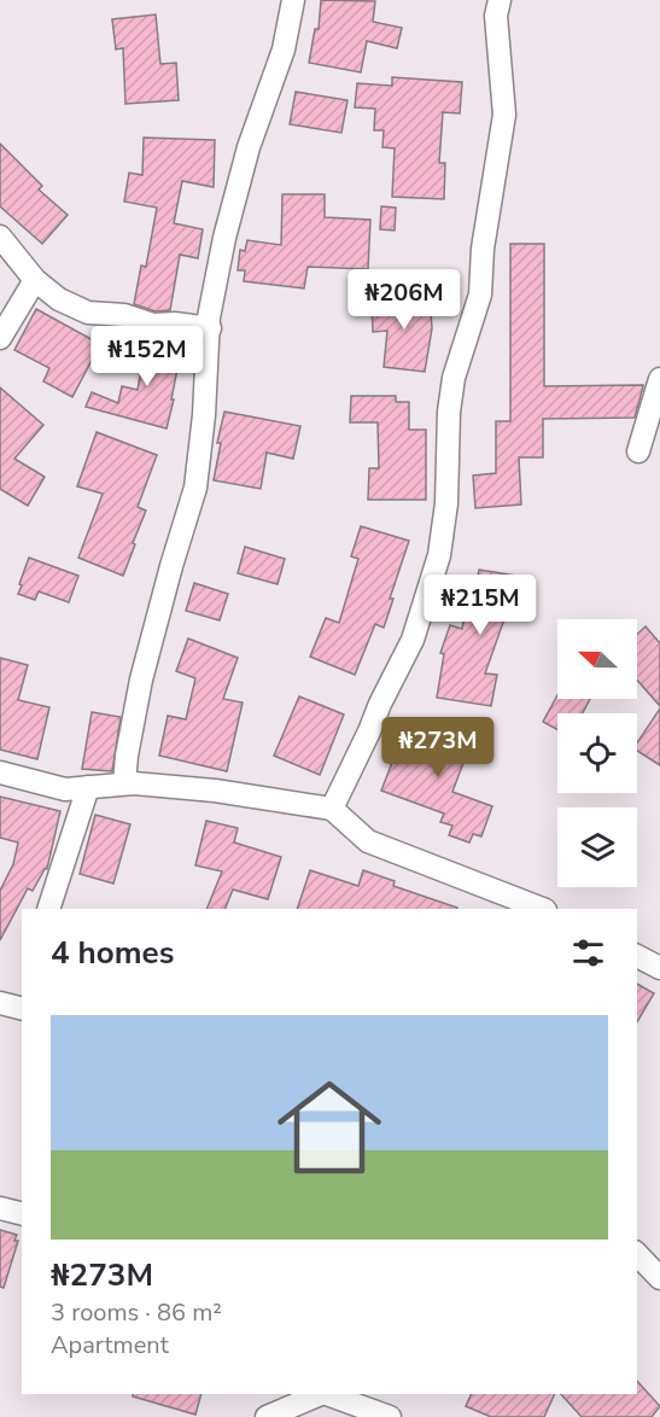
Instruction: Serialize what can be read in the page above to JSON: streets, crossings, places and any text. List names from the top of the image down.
{
  "north": "left",
  "page": {
    "price": [
      "₦206M",
      "₦152M",
      "₦215M",
      "₦273M"
    ],
    "heading": "4 homes",
    "list": [
      {
        "name": "₦273M",
        "note": "3 rooms · 86 m² · Apartment"
      }
    ]
  }
}
